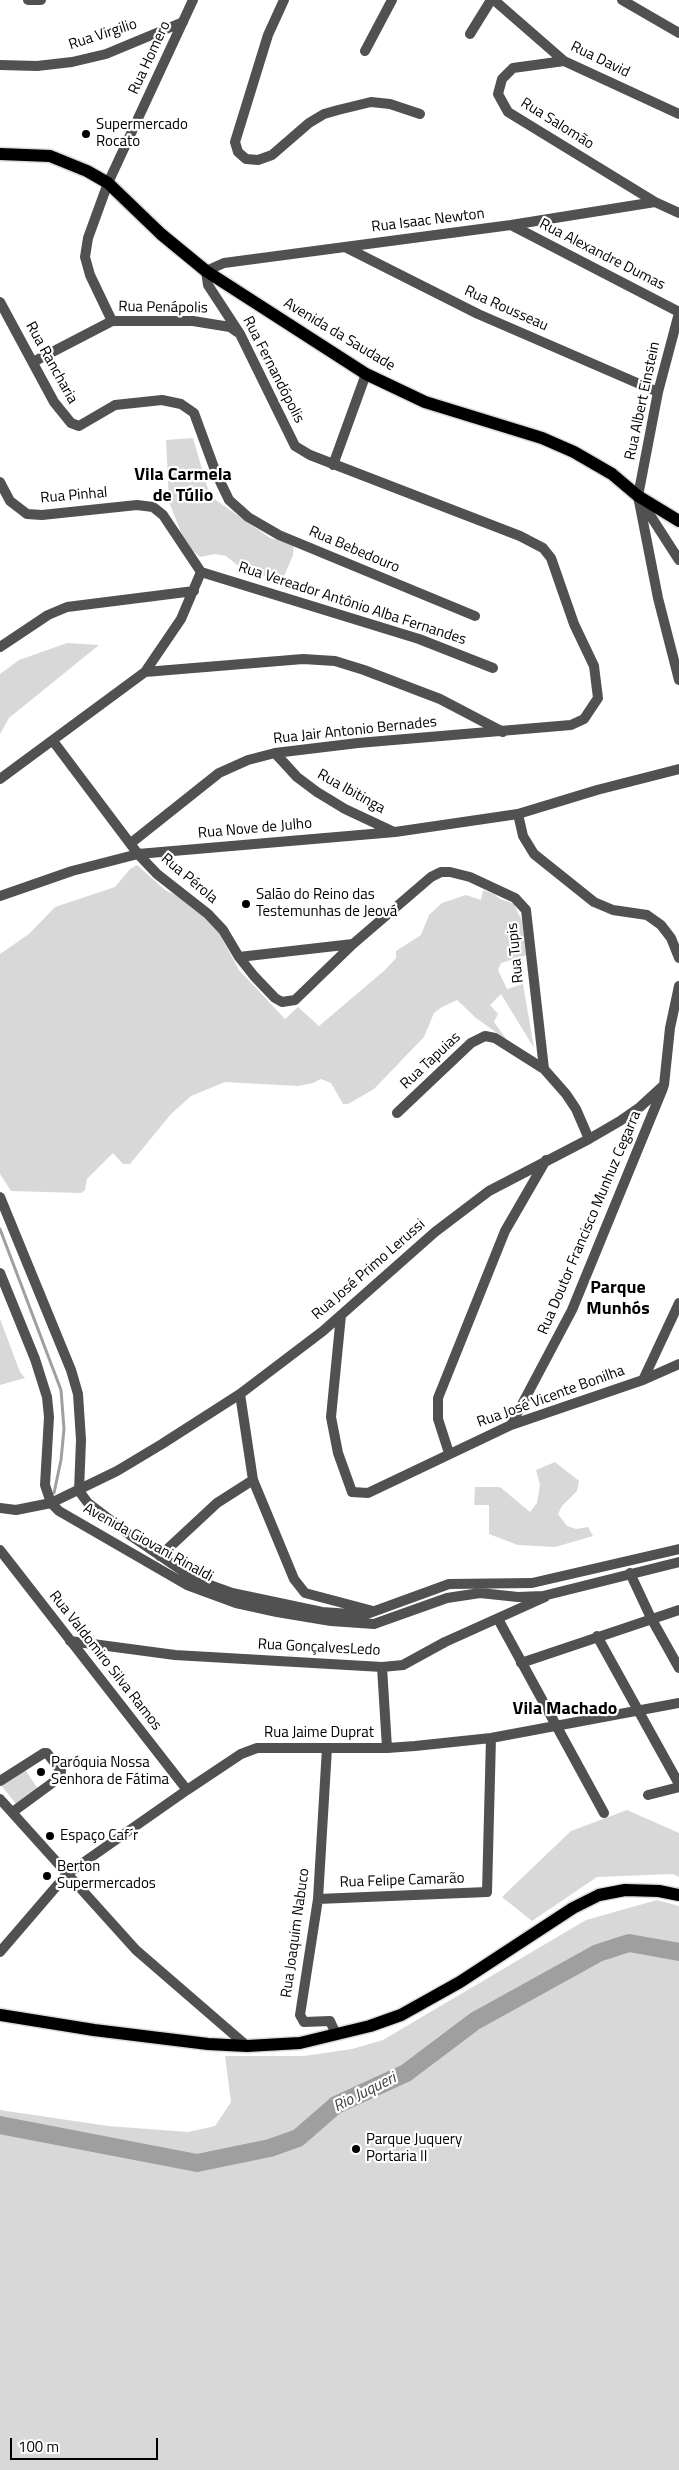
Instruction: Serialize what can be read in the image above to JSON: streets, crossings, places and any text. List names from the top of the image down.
{
  "streets": {
    "main road": ["Avenida da Saudade"],
    "street": [
      "Rua Virgilio",
      "Rua Homero",
      "Rua David",
      "Rua Salomão",
      "Rua Isaac Newton",
      "Rua Alexandre Dumas",
      "Rua Penápolis",
      "Rua Rousseau",
      "Rua Rancharia",
      "Rua Fernandópolis",
      "Rua Albert Einstein",
      "Rua Pinhal",
      "Rua Bebedouro",
      "Rua Vereador Antônio Alba Fernandes",
      "Rua Jair Antonio Bernades",
      "Rua Ibitinga",
      "Rua Nove de Julho",
      "Rua Pérola",
      "Rua Tupis",
      "Rua Tapuias",
      "Rua Doutor Francisco Munhuz Cegarra",
      "Rua José Primo Lerussi",
      "Rua José Vicente Bonilha",
      "Avenida Giovani Rinaldi",
      "Rua GonçalvesLedo",
      "Rua Valdomiro Silva Ramos",
      "Rua Jaime Duprat",
      "Rua Felipe Camarão",
      "Rua Joaquim Nabuco"
    ]
  },
  "crossings": [
    ["Rua Virgilio", "Rua Homero"],
    ["Rua Homero", "Rua Penápolis"],
    ["Rua Homero", "Avenida da Saudade"],
    ["Rua David", "Rua Salomão"],
    ["Rua Salomão", "Rua Isaac Newton"],
    ["Rua Isaac Newton", "Rua Alexandre Dumas"],
    ["Rua Isaac Newton", "Rua Rousseau"],
    ["Rua Isaac Newton", "Avenida da Saudade"],
    ["Rua Isaac Newton", "Rua Fernandópolis"],
    ["Rua Alexandre Dumas", "Rua Albert Einstein"],
    ["Rua Penápolis", "Rua Rancharia"],
    ["Rua Penápolis", "Rua Fernandópolis"],
    ["Rua Rousseau", "Rua Albert Einstein"],
    ["Avenida da Saudade", "Rua Fernandópolis"],
    ["Avenida da Saudade", "Rua Albert Einstein"],
    ["Rua Rancharia", "Rua Bebedouro"],
    ["Rua Fernandópolis", "Rua Jair Antonio Bernades"],
    ["Rua Pinhal", "Rua Vereador Antônio Alba Fernandes"],
    ["Rua Jair Antonio Bernades", "Rua Ibitinga"],
    ["Rua Jair Antonio Bernades", "Rua Pérola"],
    ["Rua Ibitinga", "Rua Nove de Julho"],
    ["Rua Nove de Julho", "Rua Pérola"],
    ["Rua Pérola", "Rua Tupis"],
    ["Rua Tupis", "Rua Tapuias"],
    ["Rua Tapuias", "Rua José Primo Lerussi"],
    ["Rua Doutor Francisco Munhuz Cegarra", "Rua José Primo Lerussi"],
    ["Rua Doutor Francisco Munhuz Cegarra", "Rua José Vicente Bonilha"],
    ["Rua José Primo Lerussi", "Rua José Vicente Bonilha"],
    ["Rua José Primo Lerussi", "Avenida Giovani Rinaldi"],
    ["Avenida Giovani Rinaldi", "Rua GonçalvesLedo"],
    ["Rua GonçalvesLedo", "Rua Valdomiro Silva Ramos"],
    ["Rua Valdomiro Silva Ramos", "Rua Jaime Duprat"],
    ["Rua Jaime Duprat", "Rua Felipe Camarão"],
    ["Rua Jaime Duprat", "Rua Joaquim Nabuco"],
    ["Rua Felipe Camarão", "Rua Joaquim Nabuco"]
  ],
  "districts": ["Vila Carmela de Túlio", "Parque Munhós", "Vila Machado"],
  "water": ["Rio Juqueri"],
  "places": [
    "Supermercado Rocato",
    "Salão do Reino das Testemunhas de Jeová",
    "Paróquia Nossa Senhora de Fátima",
    "Espaço Caf´r",
    "Berton Supermercados",
    "Parque Juquery Portaria II"
  ],
  "scale_bar": "100 m"
}
